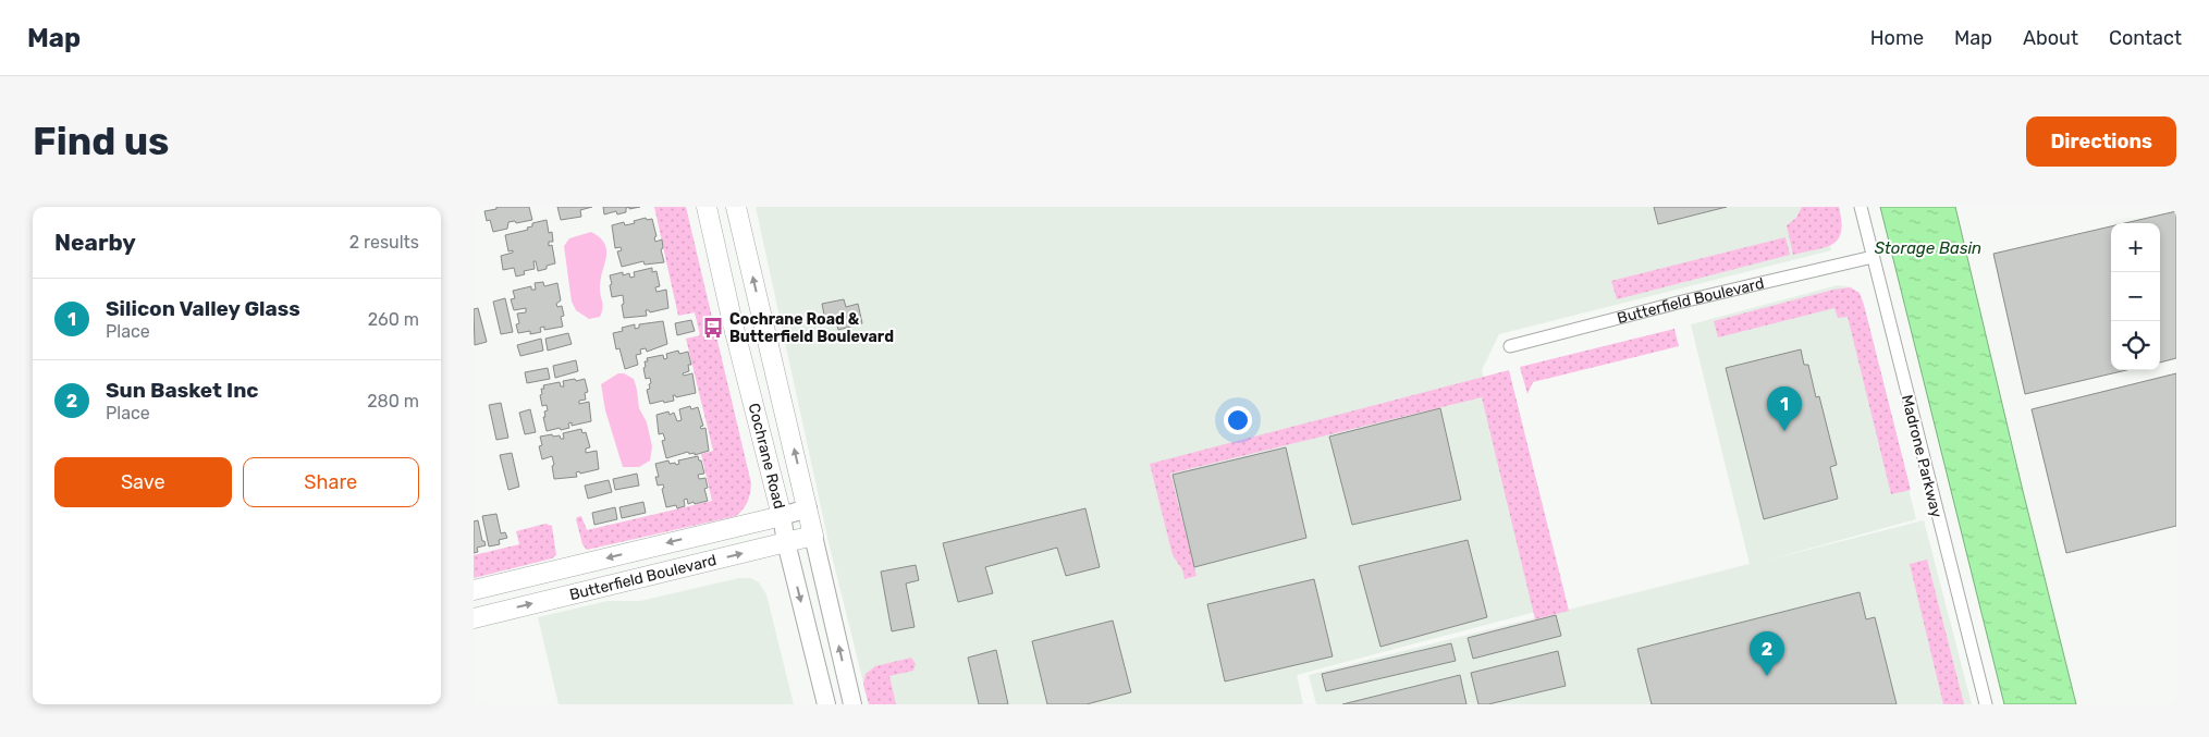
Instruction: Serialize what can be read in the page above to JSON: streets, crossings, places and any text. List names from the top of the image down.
{
  "streets": {
    "main road": ["Butterfield Boulevard", "Cochrane Road"],
    "street": ["Madrone Parkway"]
  },
  "crossings": [
    ["Butterfield Boulevard", "Cochrane Road"],
    ["Butterfield Boulevard", "Madrone Parkway"]
  ],
  "water": ["Storage Basin"],
  "places": {
    "bus stop": ["Cochrane Road & Butterfield Boulevard"]
  },
  "page": {
    "header": "Map",
    "nav": [
      "Home",
      "Map",
      "About",
      "Contact"
    ],
    "buttons": [
      "Directions",
      ["Save", "Share"]
    ],
    "title": "Find us",
    "heading": ["Nearby", "2 results"],
    "map_buttons": ["+", "−"],
    "list": [
      {
        "mark": "1",
        "name": "Silicon Valley Glass",
        "note": "Place",
        "value": "260 m"
      },
      {
        "mark": "2",
        "name": "Sun Basket Inc",
        "note": "Place",
        "value": "280 m"
      }
    ],
    "pins": ["1", "2"]
  }
}
